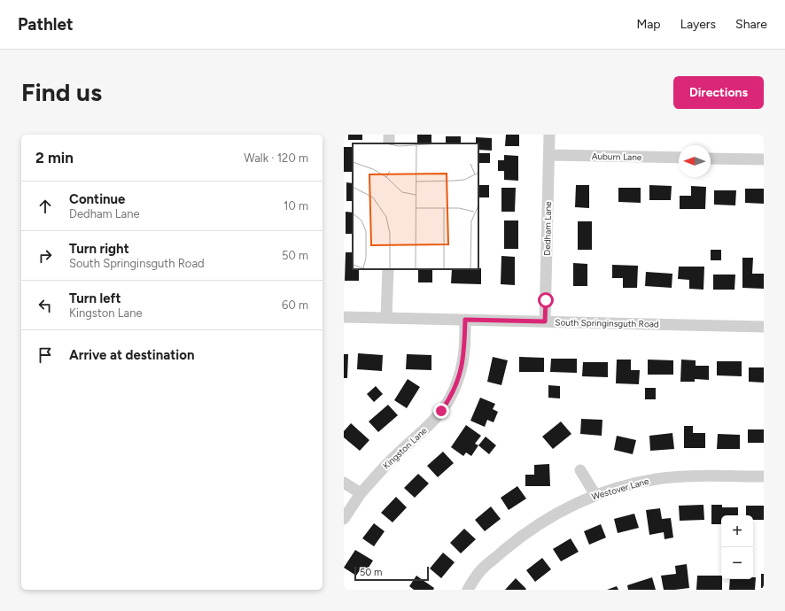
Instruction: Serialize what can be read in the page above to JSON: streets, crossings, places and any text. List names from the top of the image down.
{
  "streets": {
    "street": [
      "Auburn Lane",
      "Dedham Lane",
      "South Springinsguth Road",
      "Kingston Lane",
      "Westover Lane"
    ]
  },
  "crossings": [
    ["Auburn Lane", "Dedham Lane"],
    ["Dedham Lane", "South Springinsguth Road"],
    ["South Springinsguth Road", "Kingston Lane"]
  ],
  "scale_bar": "50 m",
  "north": "left",
  "page": {
    "header": "Pathlet",
    "nav": ["Map", "Layers", "Share"],
    "buttons": "Directions",
    "title": "Find us",
    "heading": ["2 min", "Walk · 120 m"],
    "list": [
      ["Continue", "Dedham Lane", "10 m"],
      ["Turn right", "South Springinsguth Road", "50 m"],
      ["Turn left", "Kingston Lane", "60 m"],
      "Arrive at destination"
    ],
    "map_buttons": ["+", "−"],
    "scale": "50 m"
  }
}
